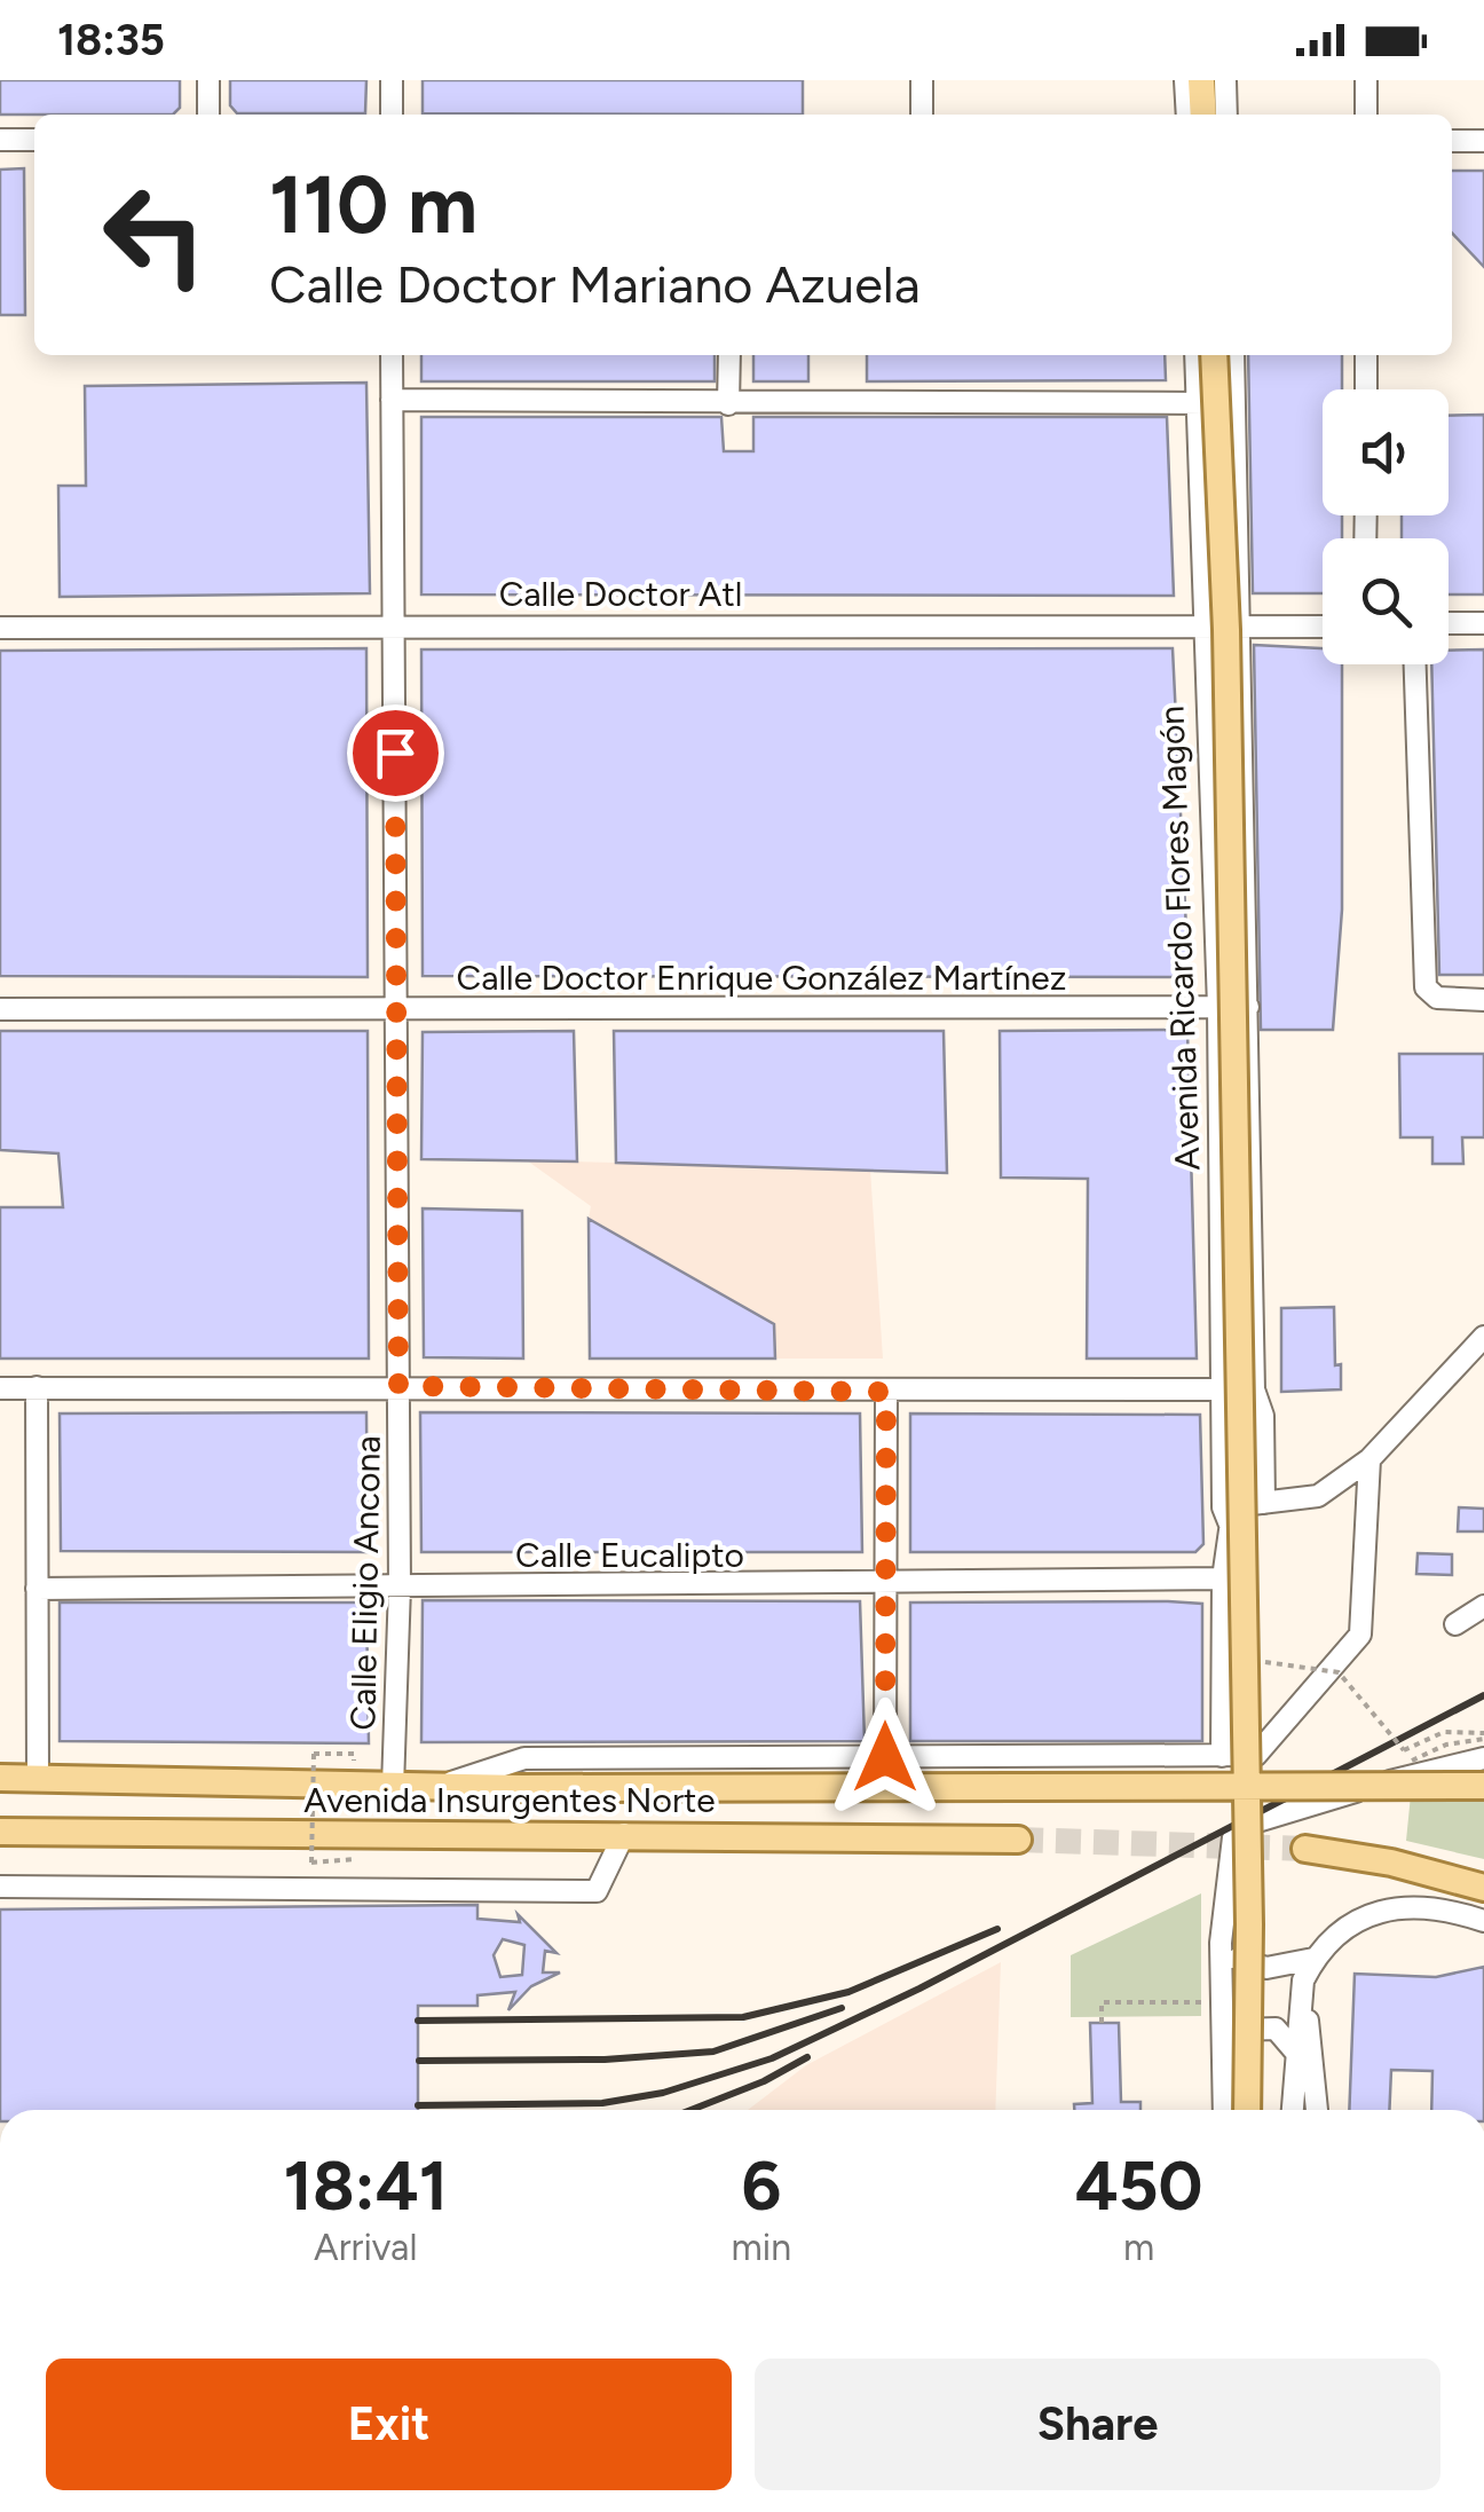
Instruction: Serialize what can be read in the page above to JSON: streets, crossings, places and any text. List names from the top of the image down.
{
  "streets": {
    "main road": ["Avenida Ricardo Flores Magón", "Avenida Insurgentes Norte"],
    "street": [
      "Calle Doctor Atl",
      "Calle Doctor Enrique González Martínez",
      "Calle Eucalipto",
      "Calle Eligio Ancona"
    ]
  },
  "crossings": [
    ["Calle Doctor Atl", "Avenida Ricardo Flores Magón"],
    ["Calle Doctor Atl", "Calle Eligio Ancona"],
    ["Avenida Ricardo Flores Magón", "Calle Doctor Enrique González Martínez"],
    ["Avenida Ricardo Flores Magón", "Calle Eucalipto"],
    ["Avenida Ricardo Flores Magón", "Avenida Insurgentes Norte"],
    ["Calle Doctor Enrique González Martínez", "Calle Eligio Ancona"],
    ["Calle Eucalipto", "Calle Eligio Ancona"],
    ["Calle Eligio Ancona", "Avenida Insurgentes Norte"]
  ],
  "page": {
    "status": "18:35",
    "turn": ["110 m", "Calle Doctor Mariano Azuela"],
    "eta": [
      "18:41",
      "Arrival",
      "6",
      "min",
      "450",
      "m"
    ],
    "buttons": ["Exit", "Share"]
  }
}
